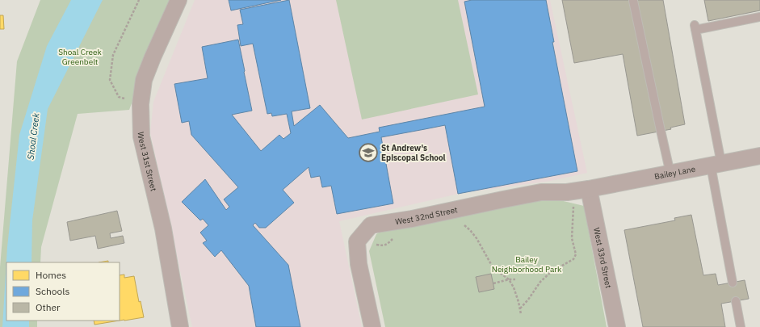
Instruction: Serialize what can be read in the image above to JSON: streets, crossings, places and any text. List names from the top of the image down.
{
  "streets": {
    "street": [
      "West 31st Street",
      "Bailey Lane",
      "West 32nd Street",
      "West 33rd Street"
    ]
  },
  "crossings": [
    ["Bailey Lane", "West 32nd Street"],
    ["Bailey Lane", "West 33rd Street"],
    ["West 32nd Street", "West 33rd Street"]
  ],
  "water": ["Shoal Creek"],
  "parks": ["Shoal Creek Greenbelt", "Bailey Neighborhood Park"],
  "places": {
    "school or university": ["St Andrew's Episcopal School"]
  },
  "legend": ["Homes", "Schools", "Other"]
}
